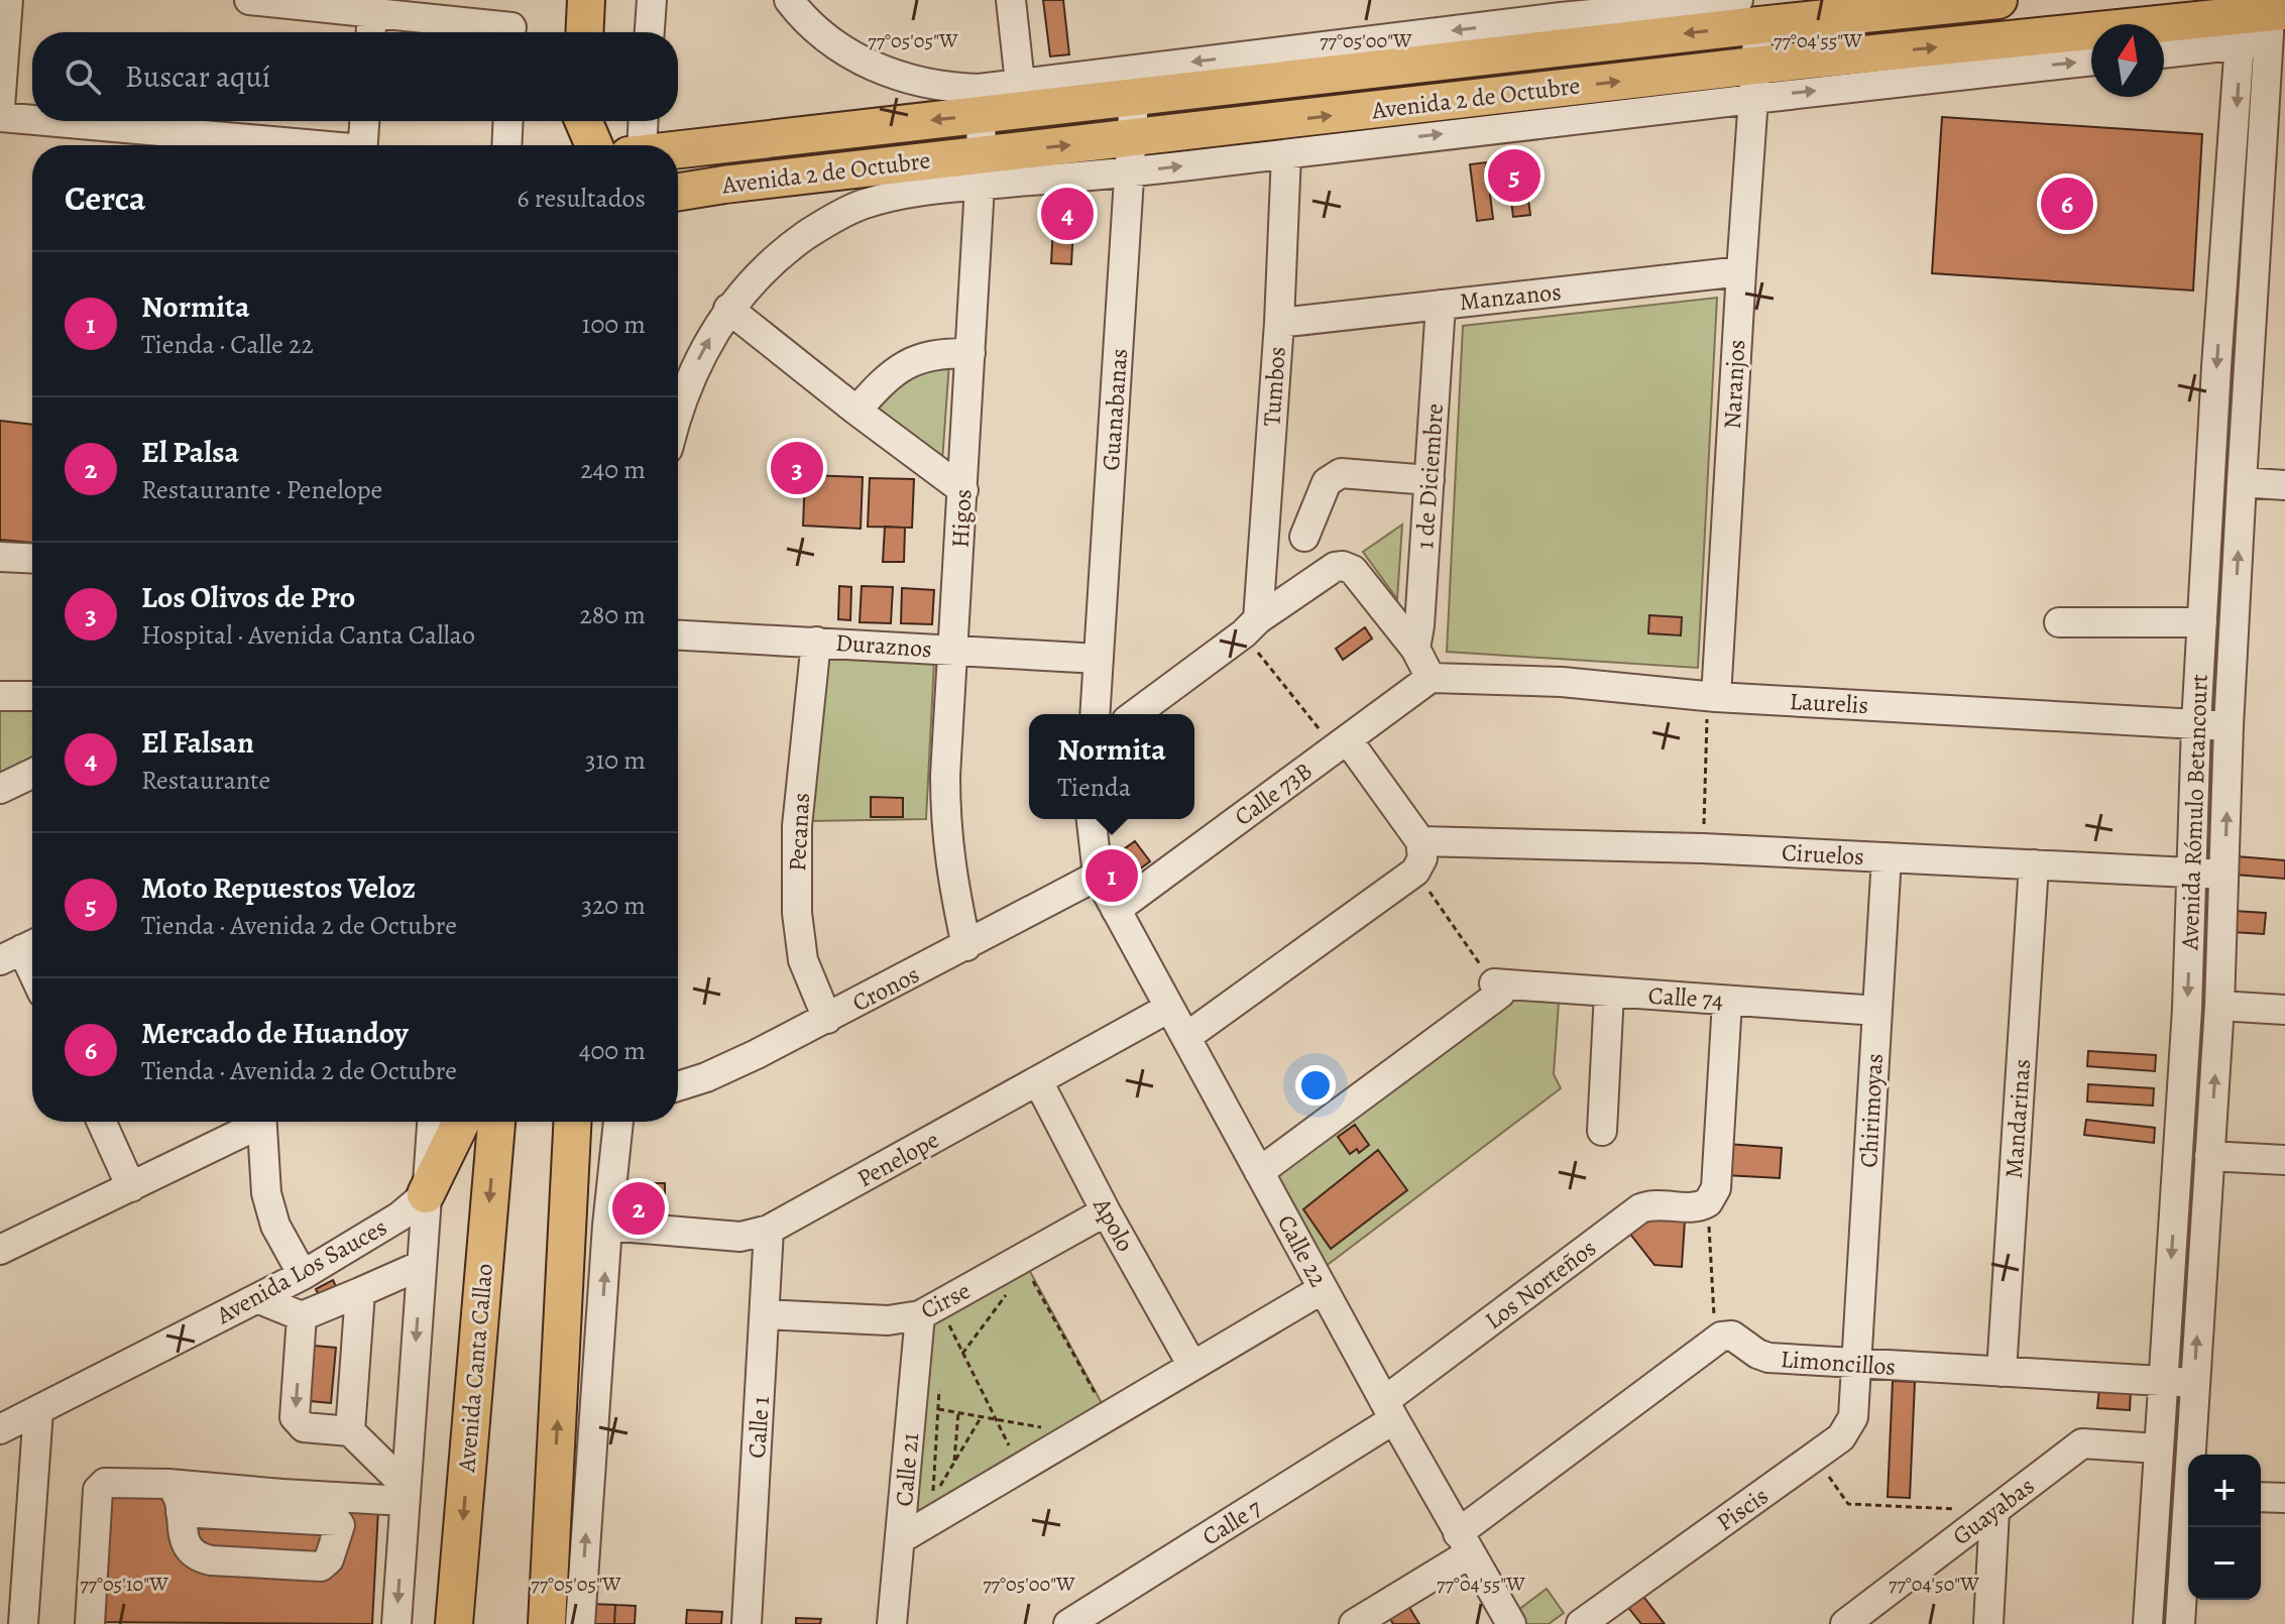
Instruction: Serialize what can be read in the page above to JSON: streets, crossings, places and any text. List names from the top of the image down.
{
  "streets": {
    "main road": ["Avenida 2 de Octubre", "Avenida Canta Callao"],
    "street": [
      "Manzanos",
      "Naranjos",
      "Tumbos",
      "Guanabanas",
      "1 de Diciembre",
      "Higos",
      "Duraznos",
      "Laurelis",
      "Calle 73B",
      "Avenida Rómulo Betancourt",
      "Pecanas",
      "Ciruelos",
      "Cronos",
      "Calle 74",
      "Chirimoyas",
      "Mandarinas",
      "Penelope",
      "Apolo",
      "Calle 22",
      "Avenida Los Sauces",
      "Los Norteños",
      "Cirse",
      "Limoncillos",
      "Calle 1",
      "Calle 21",
      "Piscis",
      "Guayabas",
      "Calle 7"
    ]
  },
  "crossings": [
    ["Avenida 2 de Octubre", "Naranjos"],
    ["Avenida 2 de Octubre", "Tumbos"],
    ["Avenida 2 de Octubre", "Guanabanas"],
    ["Avenida 2 de Octubre", "Higos"],
    ["Avenida 2 de Octubre", "Avenida Rómulo Betancourt"],
    ["Manzanos", "Naranjos"],
    ["Manzanos", "Tumbos"],
    ["Manzanos", "1 de Diciembre"],
    ["Naranjos", "Laurelis"],
    ["Guanabanas", "Duraznos"],
    ["Higos", "Duraznos"],
    ["Higos", "Cronos"],
    ["Duraznos", "Pecanas"],
    ["Laurelis", "Calle 73B"],
    ["Laurelis", "Avenida Rómulo Betancourt"],
    ["Calle 73B", "Calle 22"],
    ["Avenida Rómulo Betancourt", "Ciruelos"],
    ["Avenida Rómulo Betancourt", "Limoncillos"],
    ["Avenida Rómulo Betancourt", "Guayabas"],
    ["Pecanas", "Cronos"],
    ["Ciruelos", "Chirimoyas"],
    ["Ciruelos", "Mandarinas"],
    ["Cronos", "Calle 22"],
    ["Calle 74", "Chirimoyas"],
    ["Chirimoyas", "Limoncillos"],
    ["Chirimoyas", "Piscis"],
    ["Mandarinas", "Limoncillos"],
    ["Penelope", "Apolo"],
    ["Penelope", "Calle 22"],
    ["Penelope", "Calle 1"],
    ["Apolo", "Cirse"],
    ["Calle 22", "Los Norteños"],
    ["Calle 22", "Calle 7"],
    ["Los Norteños", "Calle 7"],
    ["Cirse", "Calle 1"],
    ["Cirse", "Calle 21"],
    ["Limoncillos", "Piscis"]
  ],
  "north": "top",
  "page": {
    "search": "Buscar aquí",
    "pins": [
      "5",
      "6",
      "4",
      "3",
      "1",
      "2"
    ],
    "heading": ["Cerca", "6 resultados"],
    "list": [
      {
        "mark": "1",
        "name": "Normita",
        "note": "Tienda · Calle 22",
        "value": "100 m"
      },
      {
        "mark": "2",
        "name": "El Palsa",
        "note": "Restaurante · Penelope",
        "value": "240 m"
      },
      {
        "mark": "3",
        "name": "Los Olivos de Pro",
        "note": "Hospital · Avenida Canta Callao",
        "value": "280 m"
      },
      {
        "mark": "4",
        "name": "El Falsan",
        "note": "Restaurante",
        "value": "310 m"
      },
      {
        "mark": "5",
        "name": "Moto Repuestos Veloz",
        "note": "Tienda · Avenida 2 de Octubre",
        "value": "320 m"
      },
      {
        "mark": "6",
        "name": "Mercado de Huandoy",
        "note": "Tienda · Avenida 2 de Octubre",
        "value": "400 m"
      }
    ],
    "popup": ["Normita", "Tienda"],
    "map_buttons": ["+", "−"]
  },
  "coordinates": [
    "77°05'05\"W",
    "77°05'00\"W",
    "77°04'55\"W",
    "77°05'10\"W",
    "77°04'50\"W"
  ]
}
